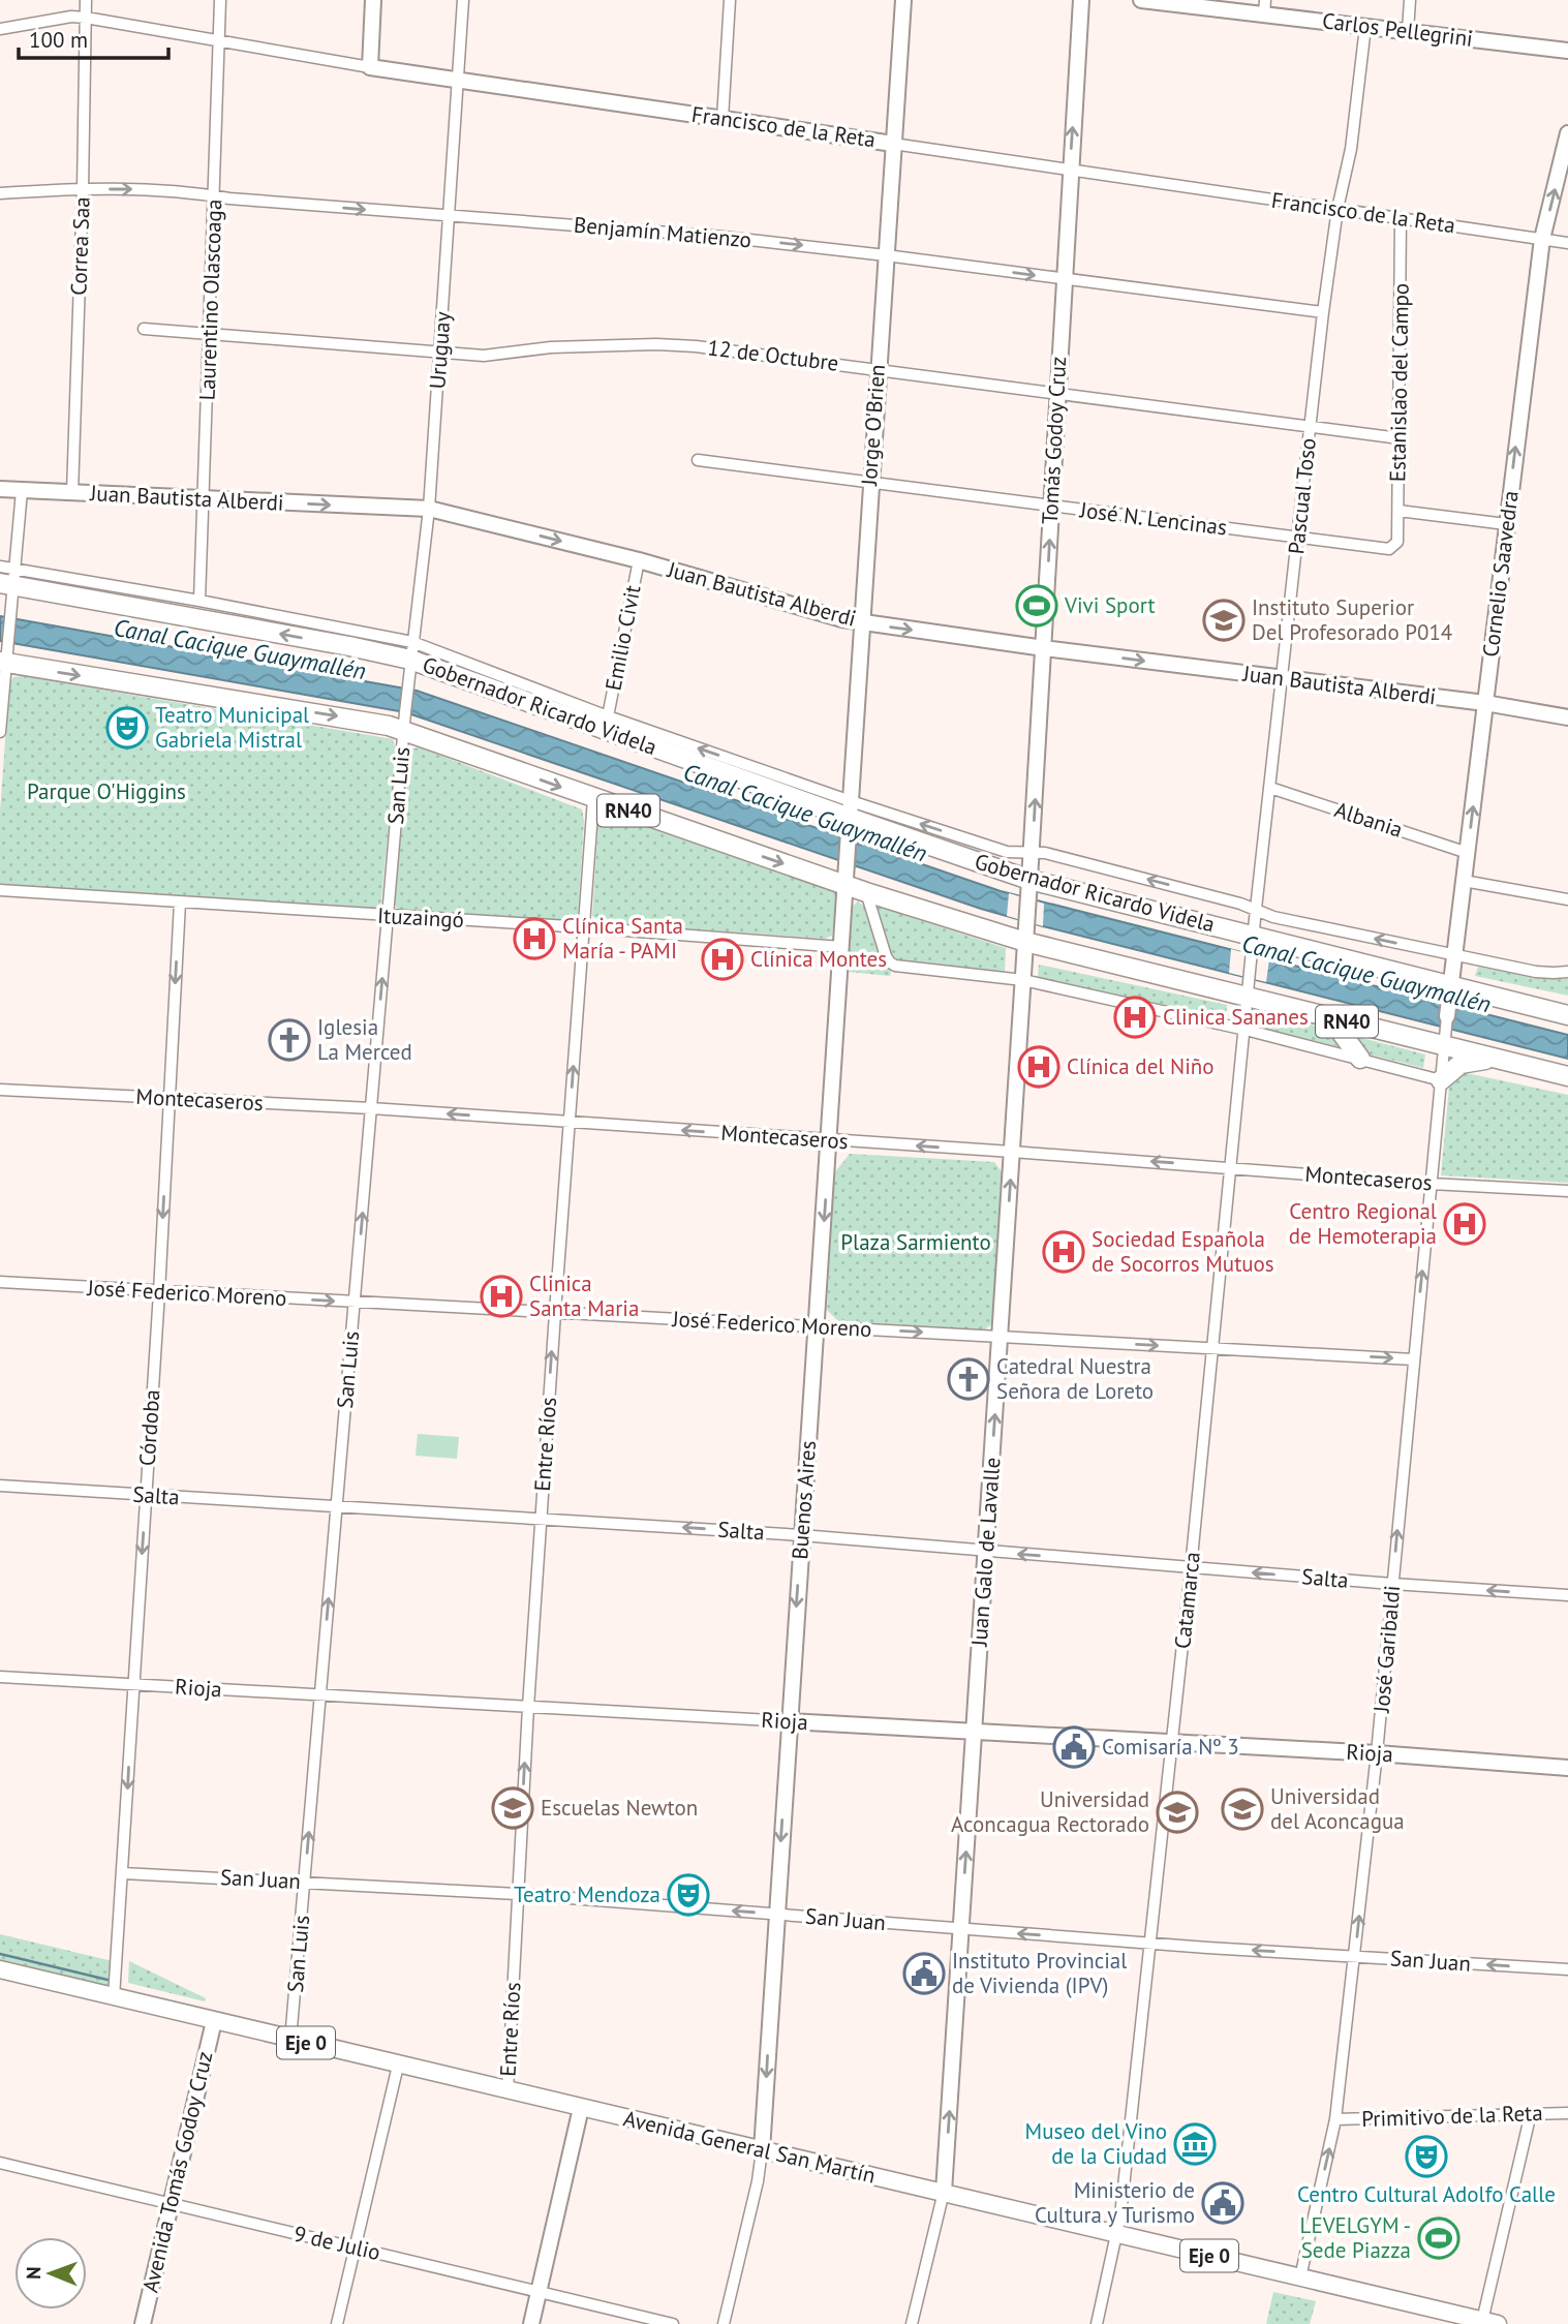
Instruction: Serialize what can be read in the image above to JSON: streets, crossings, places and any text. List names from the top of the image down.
{
  "streets": {
    "highway": ["Gobernador Ricardo Videla", "RN40"],
    "main road": ["Eje 0", "Avenida General San Martín"],
    "street": [
      "Carlos Pellegrini",
      "Francisco de la Reta",
      "Benjamín Matienzo",
      "Correa Saa",
      "Laurentino Olascoaga",
      "Uruguay",
      "12 de Octubre",
      "Estanislao del Campo",
      "Jorge O'Brien",
      "Tomás Godoy Cruz",
      "Pascual Toso",
      "Juan Bautista Alberdi",
      "José N. Lencinas",
      "Cornelio Saavedra",
      "Emilio Civit",
      "San Luis",
      "Albania",
      "Ituzaingó",
      "Montecaseros",
      "José Federico Moreno",
      "Córdoba",
      "Entre Ríos",
      "Salta",
      "Buenos Aires",
      "Juan Galo de Lavalle",
      "Catamarca",
      "José Garibaldi",
      "Rioja",
      "San Juan",
      "Primitivo de la Reta",
      "Avenida Tomás Godoy Cruz",
      "9 de Julio"
    ]
  },
  "crossings": [
    ["Carlos Pellegrini", "Pascual Toso"],
    ["Francisco de la Reta", "Correa Saa"],
    ["Francisco de la Reta", "Laurentino Olascoaga"],
    ["Francisco de la Reta", "Uruguay"],
    ["Francisco de la Reta", "Estanislao del Campo"],
    ["Francisco de la Reta", "Jorge O'Brien"],
    ["Francisco de la Reta", "Tomás Godoy Cruz"],
    ["Francisco de la Reta", "Pascual Toso"],
    ["Francisco de la Reta", "Cornelio Saavedra"],
    ["Benjamín Matienzo", "Correa Saa"],
    ["Benjamín Matienzo", "Laurentino Olascoaga"],
    ["Benjamín Matienzo", "Uruguay"],
    ["Benjamín Matienzo", "Jorge O'Brien"],
    ["Benjamín Matienzo", "Tomás Godoy Cruz"],
    ["Benjamín Matienzo", "Pascual Toso"],
    ["Correa Saa", "Juan Bautista Alberdi"],
    ["Laurentino Olascoaga", "12 de Octubre"],
    ["Laurentino Olascoaga", "Juan Bautista Alberdi"],
    ["Uruguay", "12 de Octubre"],
    ["Uruguay", "Juan Bautista Alberdi"],
    ["Uruguay", "Gobernador Ricardo Videla"],
    ["Uruguay", "San Luis"],
    ["12 de Octubre", "Estanislao del Campo"],
    ["12 de Octubre", "Jorge O'Brien"],
    ["12 de Octubre", "Tomás Godoy Cruz"],
    ["12 de Octubre", "Pascual Toso"],
    ["Estanislao del Campo", "José N. Lencinas"],
    ["Jorge O'Brien", "Juan Bautista Alberdi"],
    ["Jorge O'Brien", "José N. Lencinas"],
    ["Jorge O'Brien", "Gobernador Ricardo Videla"],
    ["Jorge O'Brien", "Buenos Aires"],
    ["Tomás Godoy Cruz", "Juan Bautista Alberdi"],
    ["Tomás Godoy Cruz", "José N. Lencinas"],
    ["Tomás Godoy Cruz", "Gobernador Ricardo Videla"],
    ["Tomás Godoy Cruz", "Juan Galo de Lavalle"],
    ["Pascual Toso", "Juan Bautista Alberdi"],
    ["Pascual Toso", "José N. Lencinas"],
    ["Pascual Toso", "Gobernador Ricardo Videla"],
    ["Pascual Toso", "Albania"],
    ["Pascual Toso", "Catamarca"],
    ["Juan Bautista Alberdi", "Cornelio Saavedra"],
    ["Juan Bautista Alberdi", "Emilio Civit"],
    ["Cornelio Saavedra", "Gobernador Ricardo Videla"],
    ["Cornelio Saavedra", "Albania"],
    ["Cornelio Saavedra", "José Garibaldi"],
    ["Gobernador Ricardo Videla", "San Luis"],
    ["Gobernador Ricardo Videla", "Entre Ríos"],
    ["Gobernador Ricardo Videla", "Buenos Aires"],
    ["Gobernador Ricardo Videla", "Juan Galo de Lavalle"],
    ["Gobernador Ricardo Videla", "Catamarca"],
    ["Gobernador Ricardo Videla", "José Garibaldi"],
    ["San Luis", "Ituzaingó"],
    ["San Luis", "Montecaseros"],
    ["San Luis", "José Federico Moreno"],
    ["San Luis", "Salta"],
    ["San Luis", "Rioja"],
    ["San Luis", "San Juan"],
    ["San Luis", "Avenida General San Martín"],
    ["Ituzaingó", "Córdoba"],
    ["Ituzaingó", "Entre Ríos"],
    ["Ituzaingó", "Buenos Aires"],
    ["Montecaseros", "Córdoba"],
    ["Montecaseros", "Entre Ríos"],
    ["Montecaseros", "Buenos Aires"],
    ["Montecaseros", "Juan Galo de Lavalle"],
    ["Montecaseros", "Catamarca"],
    ["Montecaseros", "José Garibaldi"],
    ["José Federico Moreno", "Córdoba"],
    ["José Federico Moreno", "Entre Ríos"],
    ["José Federico Moreno", "Buenos Aires"],
    ["José Federico Moreno", "Juan Galo de Lavalle"],
    ["José Federico Moreno", "Catamarca"],
    ["José Federico Moreno", "José Garibaldi"],
    ["Córdoba", "Salta"],
    ["Córdoba", "Rioja"],
    ["Córdoba", "San Juan"],
    ["Córdoba", "Avenida General San Martín"],
    ["Entre Ríos", "Salta"],
    ["Entre Ríos", "Rioja"],
    ["Entre Ríos", "San Juan"],
    ["Entre Ríos", "Avenida General San Martín"],
    ["Salta", "Buenos Aires"],
    ["Salta", "Juan Galo de Lavalle"],
    ["Salta", "Catamarca"],
    ["Salta", "José Garibaldi"],
    ["Buenos Aires", "Rioja"],
    ["Buenos Aires", "San Juan"],
    ["Buenos Aires", "Avenida General San Martín"],
    ["Juan Galo de Lavalle", "Rioja"],
    ["Juan Galo de Lavalle", "San Juan"],
    ["Juan Galo de Lavalle", "Avenida General San Martín"],
    ["Catamarca", "Rioja"],
    ["Catamarca", "San Juan"],
    ["Catamarca", "Avenida General San Martín"],
    ["José Garibaldi", "Rioja"],
    ["José Garibaldi", "San Juan"],
    ["José Garibaldi", "Primitivo de la Reta"],
    ["José Garibaldi", "Avenida General San Martín"],
    ["Avenida General San Martín", "Avenida Tomás Godoy Cruz"],
    ["Avenida Tomás Godoy Cruz", "9 de Julio"]
  ],
  "one_way": [
    "Benjamín Matienzo",
    "Tomás Godoy Cruz",
    "Juan Bautista Alberdi",
    "Cornelio Saavedra",
    "San Luis",
    "Montecaseros",
    "José Federico Moreno",
    "Córdoba",
    "Entre Ríos",
    "Salta",
    "Buenos Aires",
    "Juan Galo de Lavalle",
    "José Garibaldi",
    "San Juan"
  ],
  "water": ["Canal Cacique Guaymallén"],
  "parks": ["Parque O'Higgins", "Plaza Sarmiento"],
  "places": {
    "sports": ["Vivi Sport", "LEVELGYM - Sede Piazza"],
    "school or university": [
      "Instituto Superior Del Profesorado P014",
      "Escuelas Newton",
      "Universidad del Aconcagua",
      "Universidad Aconcagua Rectorado"
    ],
    "theatre": ["Teatro Municipal Gabriela Mistral", "Teatro Mendoza", "Centro Cultural Adolfo Calle"],
    "hospital": [
      "Clínica Santa María - PAMI",
      "Clínica Montes",
      "Clinica Sananes",
      "Clínica del Niño",
      "Centro Regional de Hemoterapia",
      "Sociedad Española de Socorros Mutuos",
      "Clinica Santa Maria"
    ],
    "church": ["Iglesia La Merced", "Catedral Nuestra Señora de Loreto"],
    "public building": ["Comisaría Nº 3", "Instituto Provincial de Vivienda (IPV)", "Ministerio de Cultura y Turismo"],
    "museum": ["Museo del Vino de la Ciudad"]
  },
  "scale_bar": "100 m",
  "north": "left"
}
